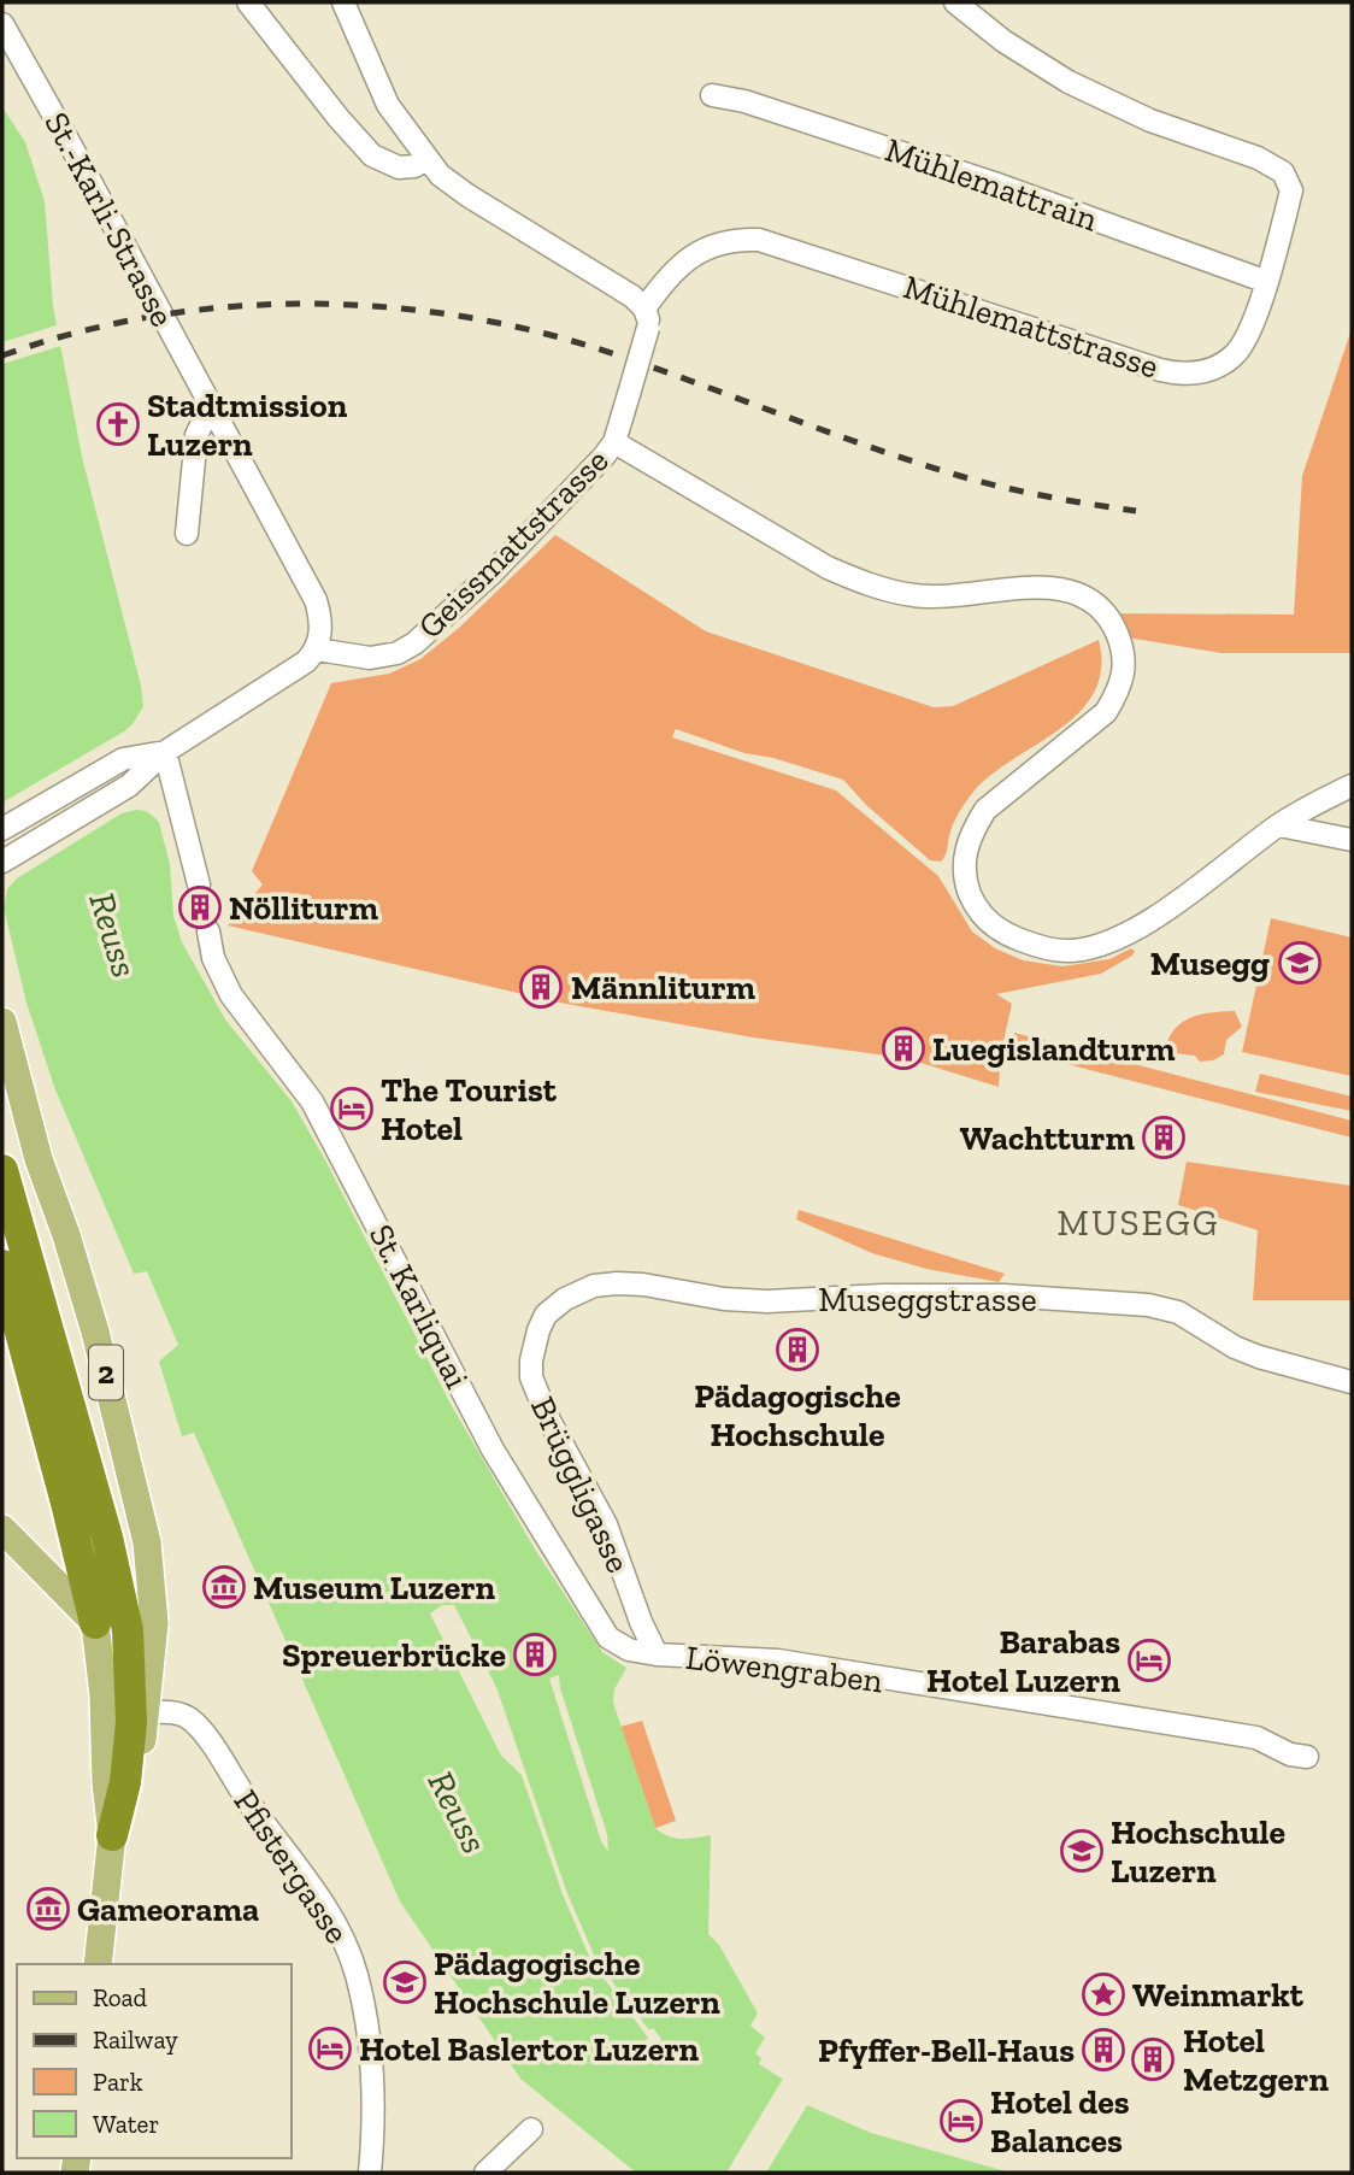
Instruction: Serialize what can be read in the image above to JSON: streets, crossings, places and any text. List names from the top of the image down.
{
  "streets": {
    "highway": ["2"],
    "street": [
      "Mühlemattrain",
      "St.-Karli-Strasse",
      "Mühlemattstrasse",
      "Geissmattstrasse",
      "Museggstrasse",
      "St. Karliquai",
      "Brüggligasse",
      "Löwengraben",
      "Pfistergasse"
    ]
  },
  "crossings": [
    ["Mühlemattrain", "Mühlemattstrasse"],
    ["St.-Karli-Strasse", "Geissmattstrasse"],
    ["Mühlemattstrasse", "Geissmattstrasse"],
    ["Museggstrasse", "Brüggligasse"],
    ["St. Karliquai", "Brüggligasse"],
    ["St. Karliquai", "Löwengraben"],
    ["2", "Pfistergasse"],
    ["Brüggligasse", "Löwengraben"]
  ],
  "districts": ["MUSEGG"],
  "water": ["Reuss"],
  "places": {
    "church": ["Stadtmission Luzern"],
    "building": [
      "Nölliturm",
      "Männliturm",
      "Luegislandturm",
      "Wachtturm",
      "Pädagogische Hochschule",
      "Spreuerbrücke",
      "Pfyffer-Bell-Haus",
      "Hotel Metzgern"
    ],
    "school or university": ["Musegg", "Hochschule Luzern", "Pädagogische Hochschule Luzern"],
    "hotel": [
      "The Tourist Hotel",
      "Barabas Hotel Luzern",
      "Hotel Baslertor Luzern",
      "Hotel des Balances"
    ],
    "museum": ["Museum Luzern", "Gameorama"],
    "place": ["Weinmarkt"]
  },
  "legend": [
    "Road",
    "Railway",
    "Park",
    "Water"
  ]
}
